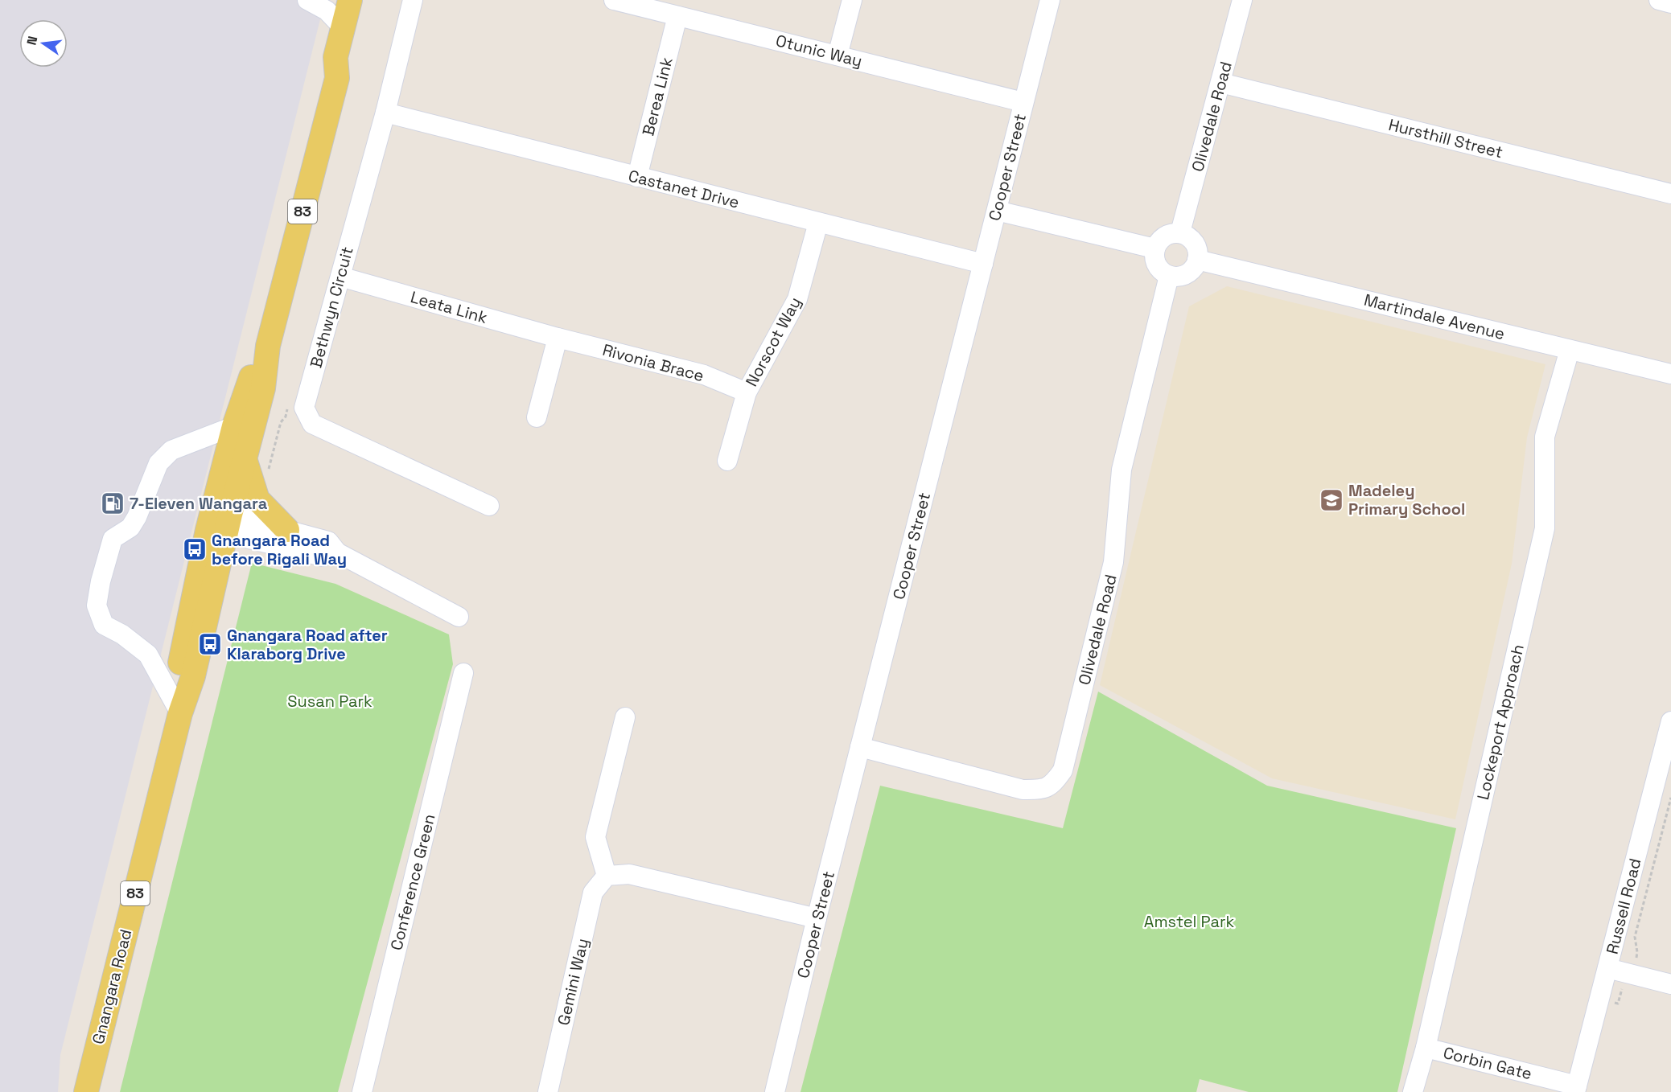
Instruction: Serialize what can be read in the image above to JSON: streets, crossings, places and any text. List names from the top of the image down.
{
  "streets": {
    "main road": ["83", "Gnangara Road"],
    "street": [
      "Otunic Way",
      "Berea Link",
      "Olivedale Road",
      "Hursthill Street",
      "Cooper Street",
      "Castanet Drive",
      "Bethwyn Circuit",
      "Leata Link",
      "Martindale Avenue",
      "Norscot Way",
      "Rivonia Brace",
      "Lockeport Approach",
      "Conference Green",
      "Russell Road",
      "Gemini Way",
      "Corbin Gate"
    ]
  },
  "crossings": [
    ["Otunic Way", "Berea Link"],
    ["Otunic Way", "Cooper Street"],
    ["Berea Link", "Castanet Drive"],
    ["Olivedale Road", "Hursthill Street"],
    ["Olivedale Road", "Cooper Street"],
    ["Olivedale Road", "Martindale Avenue"],
    ["Cooper Street", "Castanet Drive"],
    ["Castanet Drive", "Bethwyn Circuit"],
    ["Castanet Drive", "Norscot Way"],
    ["Bethwyn Circuit", "Leata Link"],
    ["Leata Link", "Rivonia Brace"],
    ["Martindale Avenue", "Lockeport Approach"],
    ["Norscot Way", "Rivonia Brace"],
    ["Lockeport Approach", "Corbin Gate"],
    ["Russell Road", "Corbin Gate"]
  ],
  "parks": ["Susan Park", "Amstel Park"],
  "places": {
    "school or university": ["Madeley Primary School"],
    "fuel station": ["7-Eleven Wangara"],
    "bus stop": ["Gnangara Road before Rigali Way", "Gnangara Road after Klaraborg Drive"]
  },
  "north": "left"
}
